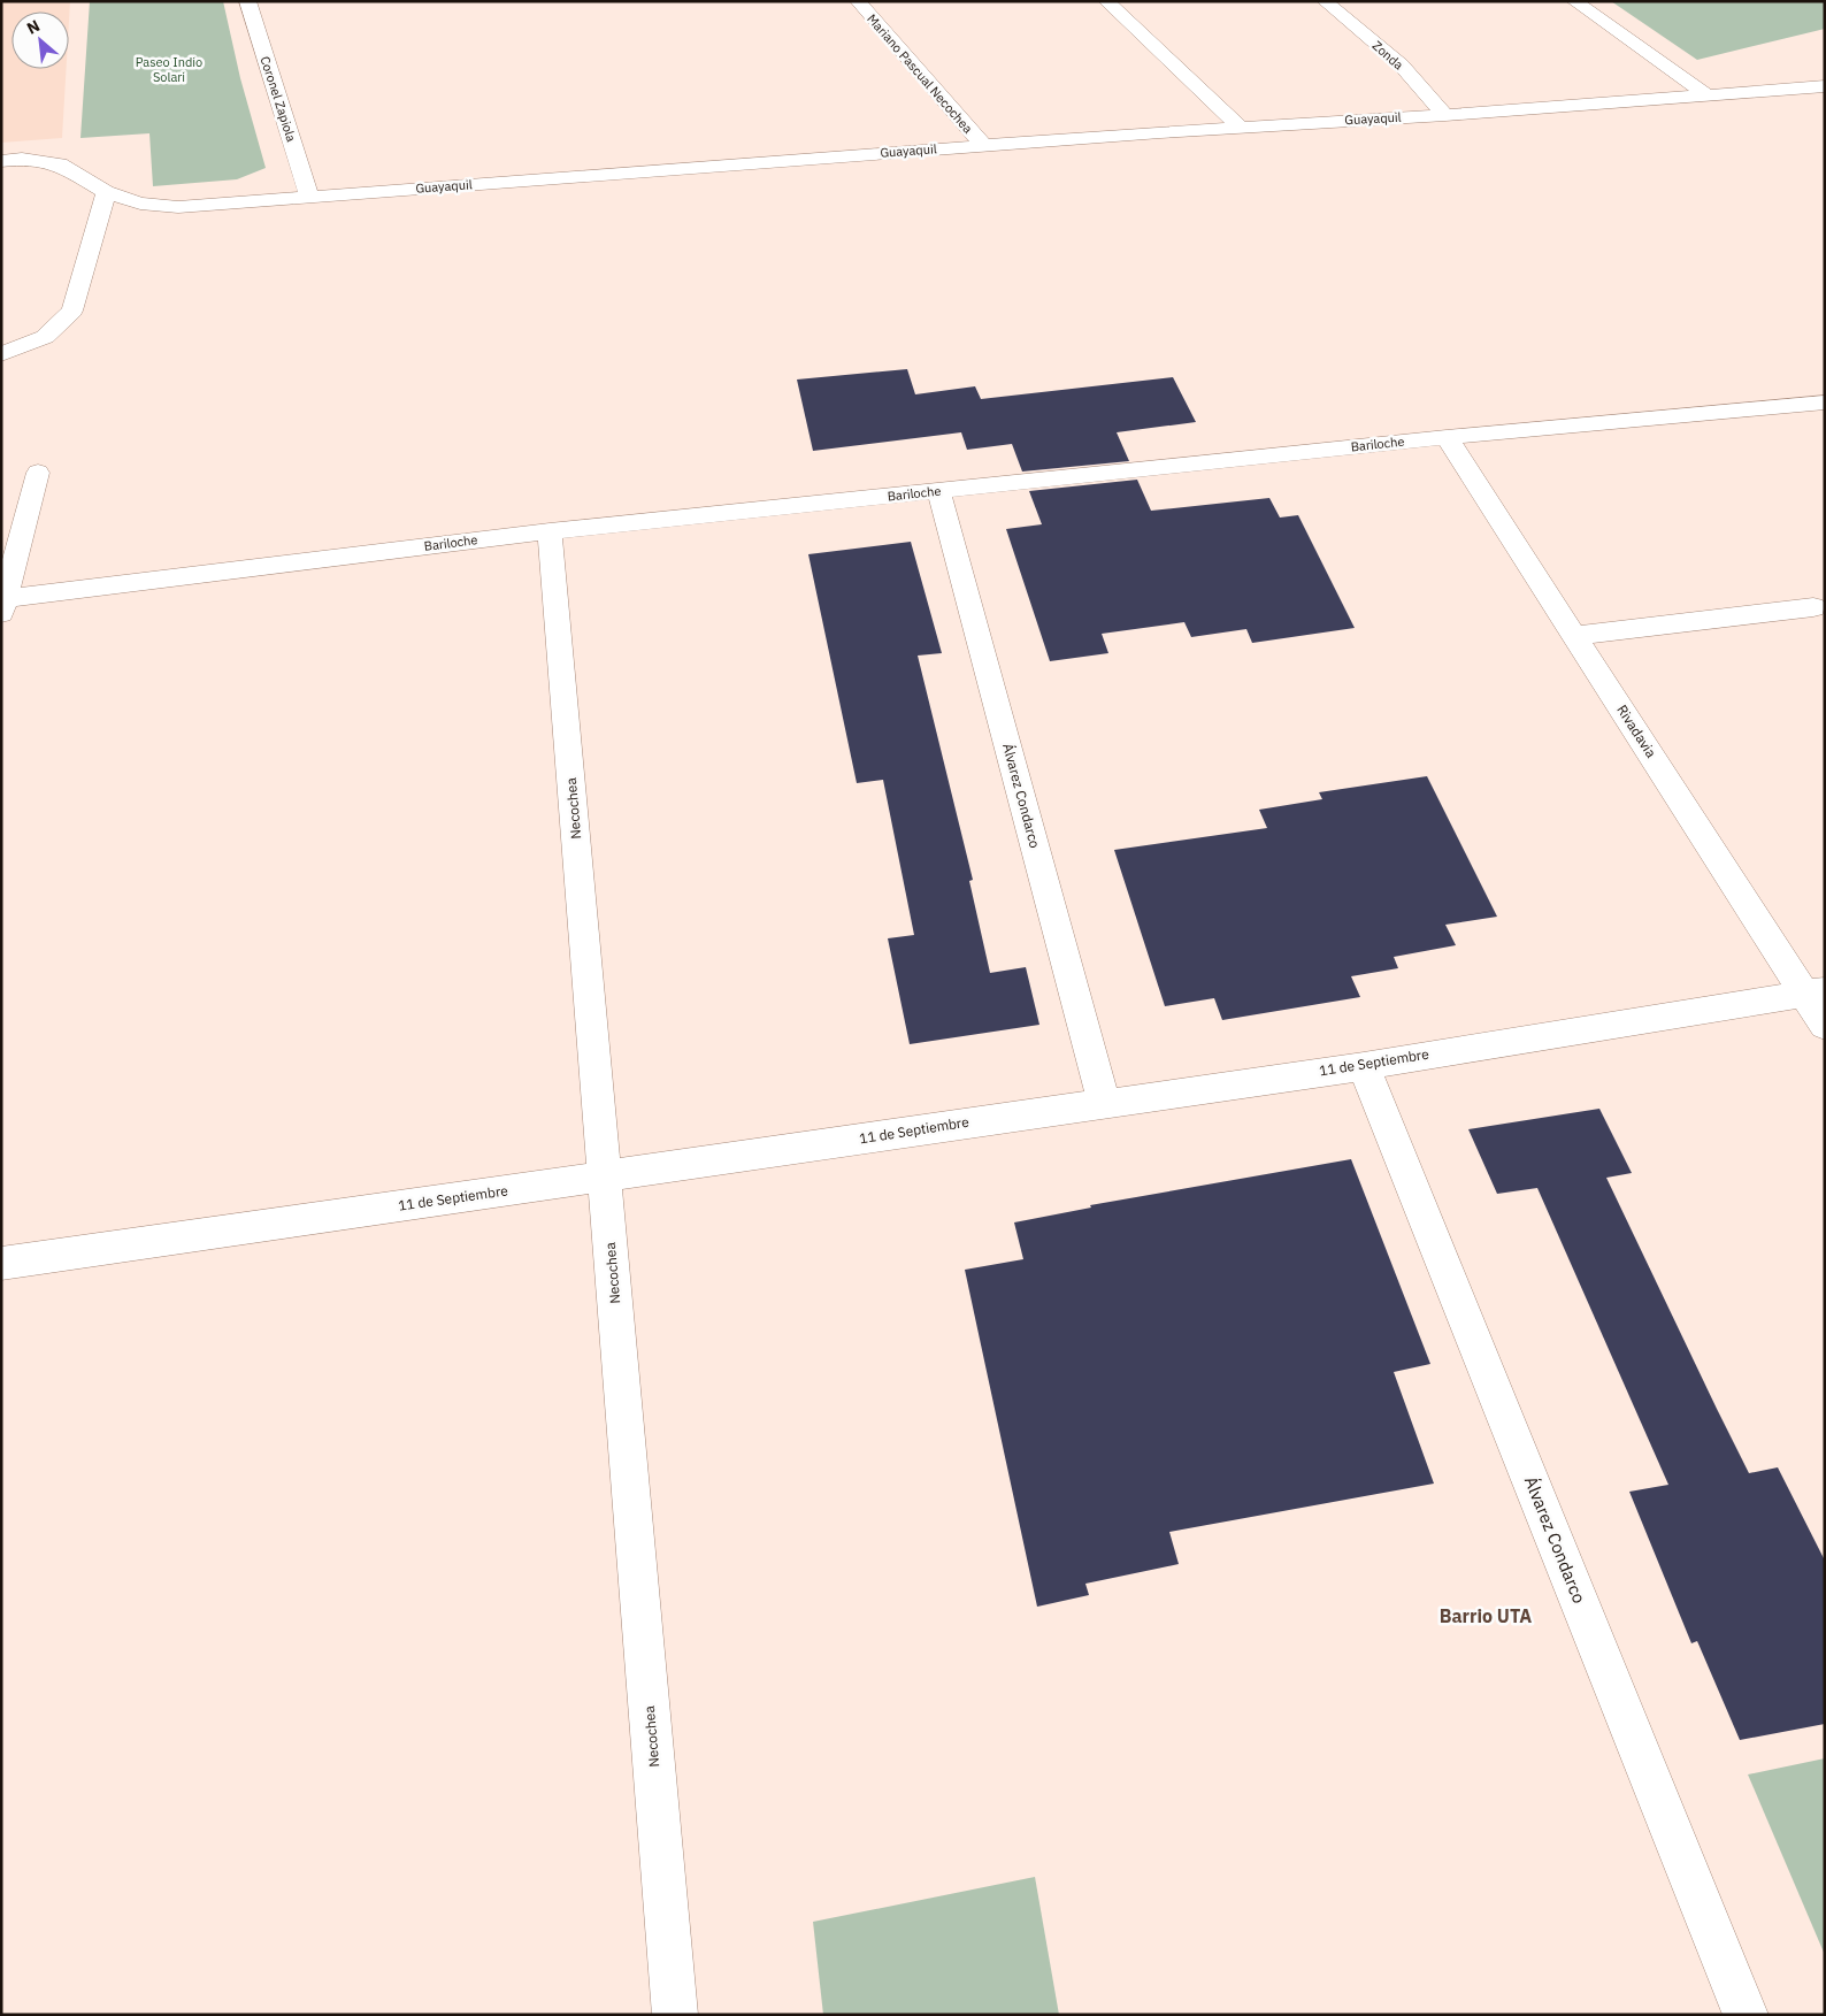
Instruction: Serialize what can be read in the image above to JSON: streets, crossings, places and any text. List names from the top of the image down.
{
  "streets": {
    "street": [
      "Zonda",
      "Mariano Pascual Necochea",
      "Coronel Zapiola",
      "Guayaquil",
      "Bariloche",
      "Rivadavia",
      "Álvarez Condarco",
      "Necochea",
      "11 de Septiembre"
    ]
  },
  "crossings": [
    ["Zonda", "Guayaquil"],
    ["Mariano Pascual Necochea", "Guayaquil"],
    ["Coronel Zapiola", "Guayaquil"],
    ["Bariloche", "Rivadavia"],
    ["Bariloche", "Álvarez Condarco"],
    ["Bariloche", "Necochea"],
    ["Rivadavia", "11 de Septiembre"],
    ["Álvarez Condarco", "11 de Septiembre"],
    ["Necochea", "11 de Septiembre"]
  ],
  "districts": ["Barrio UTA"],
  "parks": ["Paseo Indio Solari"],
  "north": "top left"
}
